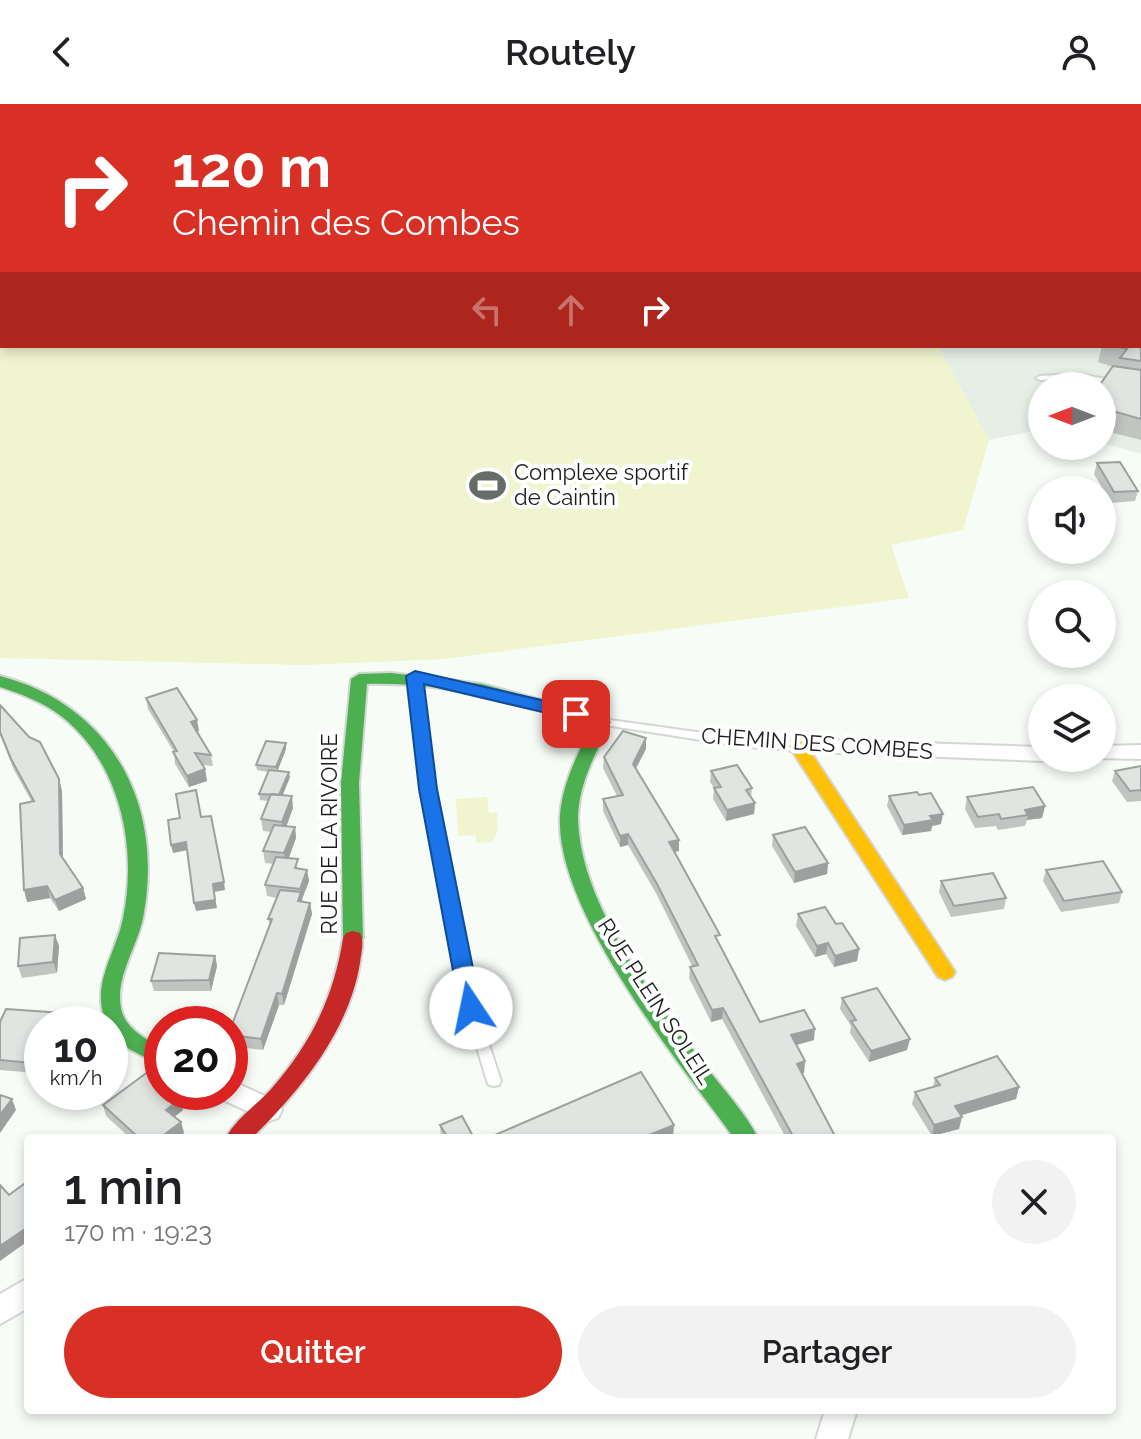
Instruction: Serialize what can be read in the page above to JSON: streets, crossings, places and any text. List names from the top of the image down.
{
  "streets": {
    "street": ["CHEMIN DES COMBES", "RUE DE LA RIVOIRE", "RUE PLEIN SOLEIL"]
  },
  "crossings": [
    ["CHEMIN DES COMBES", "RUE DE LA RIVOIRE"],
    ["CHEMIN DES COMBES", "RUE PLEIN SOLEIL"]
  ],
  "places": {
    "sports": ["Complexe sportif de Caintin"]
  },
  "north": "left",
  "page": {
    "header": "Routely",
    "turn": ["120 m", "Chemin des Combes"],
    "speed": "10 km/h",
    "limit": "20",
    "heading": ["1 min", "170 m · 19:23"],
    "buttons": ["Quitter", "Partager"]
  }
}
